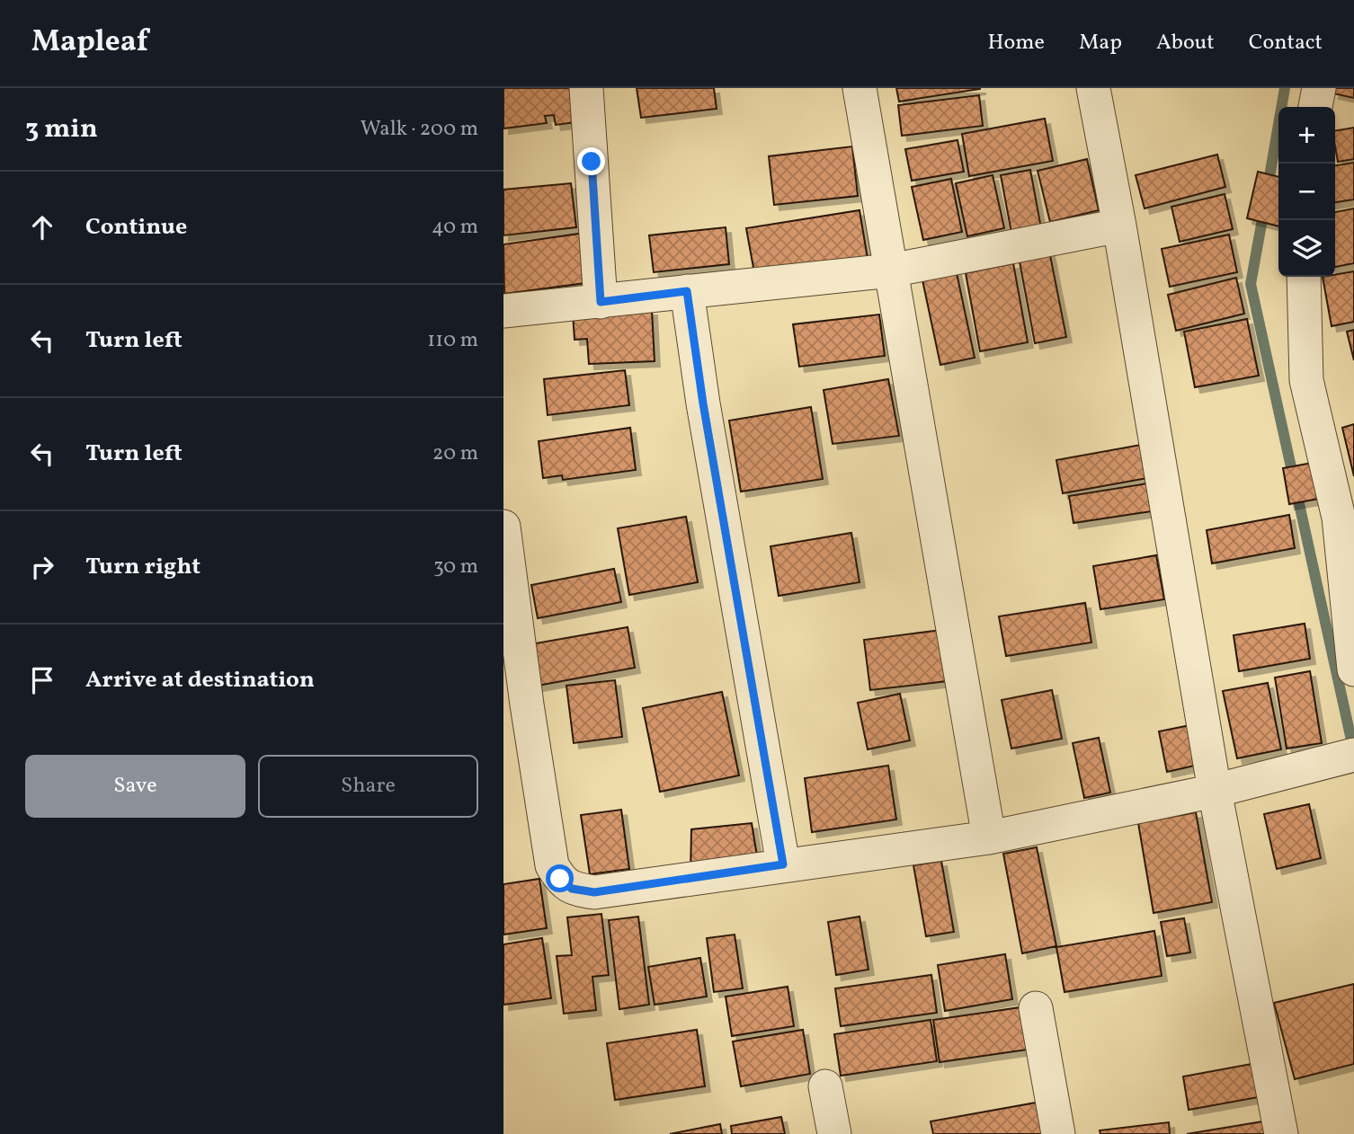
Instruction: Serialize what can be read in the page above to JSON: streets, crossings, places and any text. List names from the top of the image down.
{
  "page": {
    "header": "Mapleaf",
    "nav": [
      "Home",
      "Map",
      "About",
      "Contact"
    ],
    "heading": ["3 min", "Walk · 200 m"],
    "map_buttons": ["+", "−"],
    "list": [
      ["Continue", "40 m"],
      ["Turn left", "110 m"],
      ["Turn left", "20 m"],
      ["Turn right", "30 m"],
      "Arrive at destination"
    ],
    "buttons": ["Save", "Share"]
  }
}
